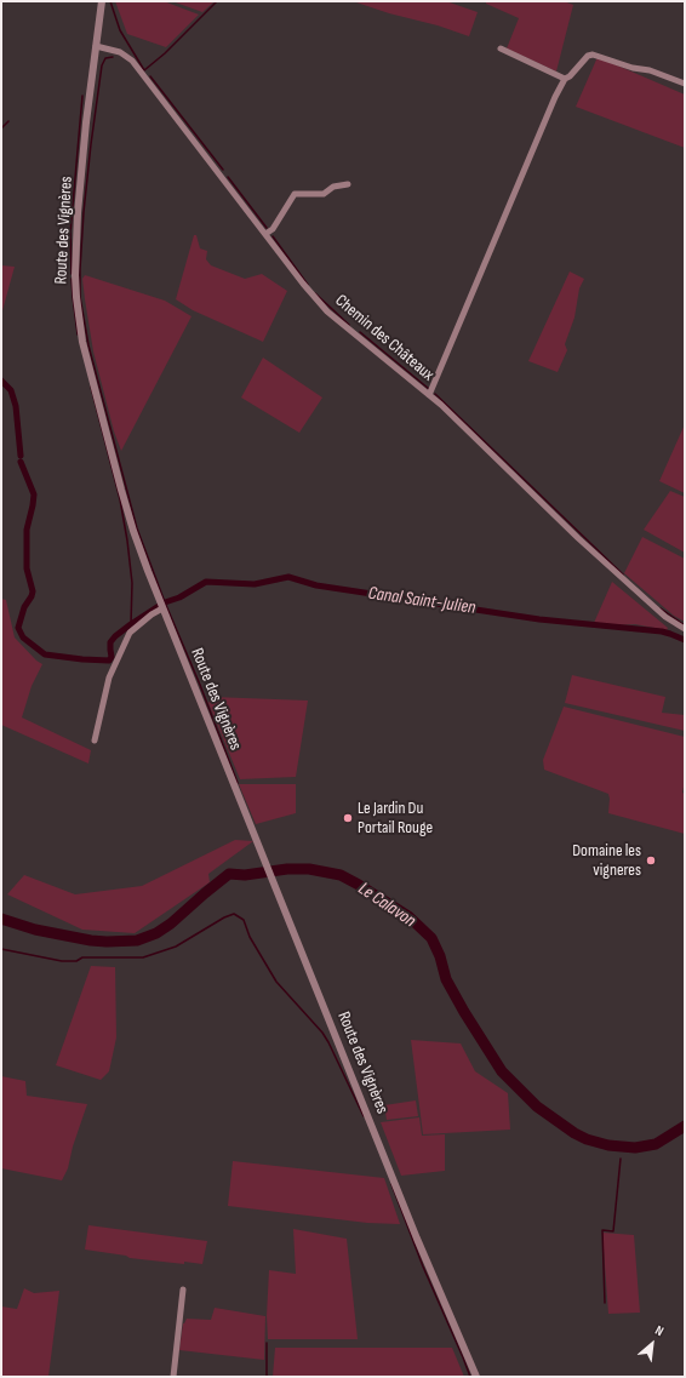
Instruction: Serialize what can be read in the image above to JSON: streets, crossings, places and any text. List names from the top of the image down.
{
  "streets": {
    "street": ["Route des Vignères", "Chemin des Châteaux"]
  },
  "crossings": [
    ["Route des Vignères", "Chemin des Châteaux"]
  ],
  "water": ["Canal Saint-Julien", "Le Calavon"],
  "places": ["Le Jardin Du Portail Rouge", "Domaine les vigneres"],
  "north": "top right"
}
